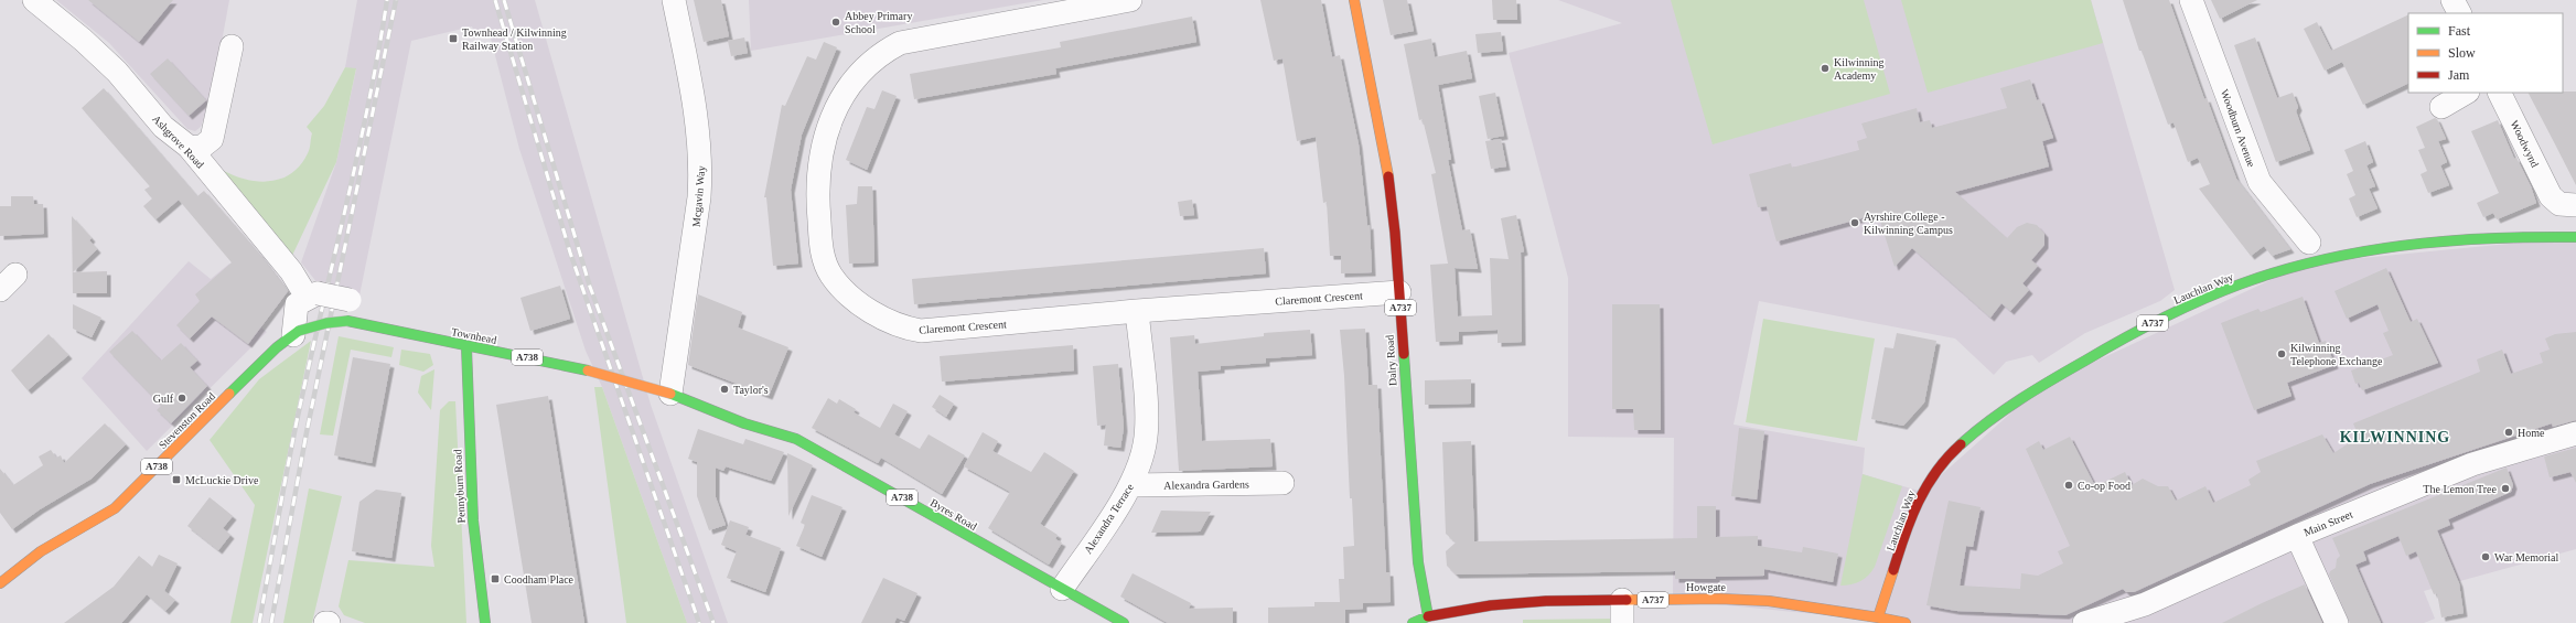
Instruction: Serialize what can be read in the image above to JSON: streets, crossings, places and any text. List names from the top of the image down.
{
  "streets": {
    "main road": [
      "Lauchlan Way",
      "A737",
      "Townhead",
      "A738",
      "Dalry Road",
      "Stevenston Road",
      "Pennyburn Road",
      "Byres Road",
      "Howgate"
    ],
    "street": [
      "Woodburn Avenue",
      "Ashgrove Road",
      "Woodwynd",
      "Mcgavin Way",
      "Claremont Crescent",
      "Alexandra Gardens",
      "Alexandra Terrace",
      "Main Street"
    ]
  },
  "crossings": [
    ["Mcgavin Way", "Townhead"],
    ["Mcgavin Way", "Byres Road"],
    ["Lauchlan Way", "Howgate"],
    ["Claremont Crescent", "Dalry Road"],
    ["Claremont Crescent", "Alexandra Terrace"],
    ["Townhead", "Stevenston Road"],
    ["Townhead", "Pennyburn Road"],
    ["Townhead", "Byres Road"],
    ["Dalry Road", "Howgate"],
    ["Alexandra Gardens", "Alexandra Terrace"],
    ["Byres Road", "Alexandra Terrace"]
  ],
  "districts": ["KILWINNING"],
  "places": {
    "other": [
      "Abbey Primary School",
      "Kilwinning Academy",
      "Ayrshire College - Kilwinning Campus",
      "Kilwinning Telephone Exchange",
      "Taylor's",
      "Gulf",
      "Home",
      "Co-op Food",
      "The Lemon Tree",
      "War Memorial"
    ],
    "transit": ["Townhead / Kilwinning Railway Station", "McLuckie Drive", "Coodham Place"]
  },
  "legend": ["Fast", "Slow", "Jam"]
}
